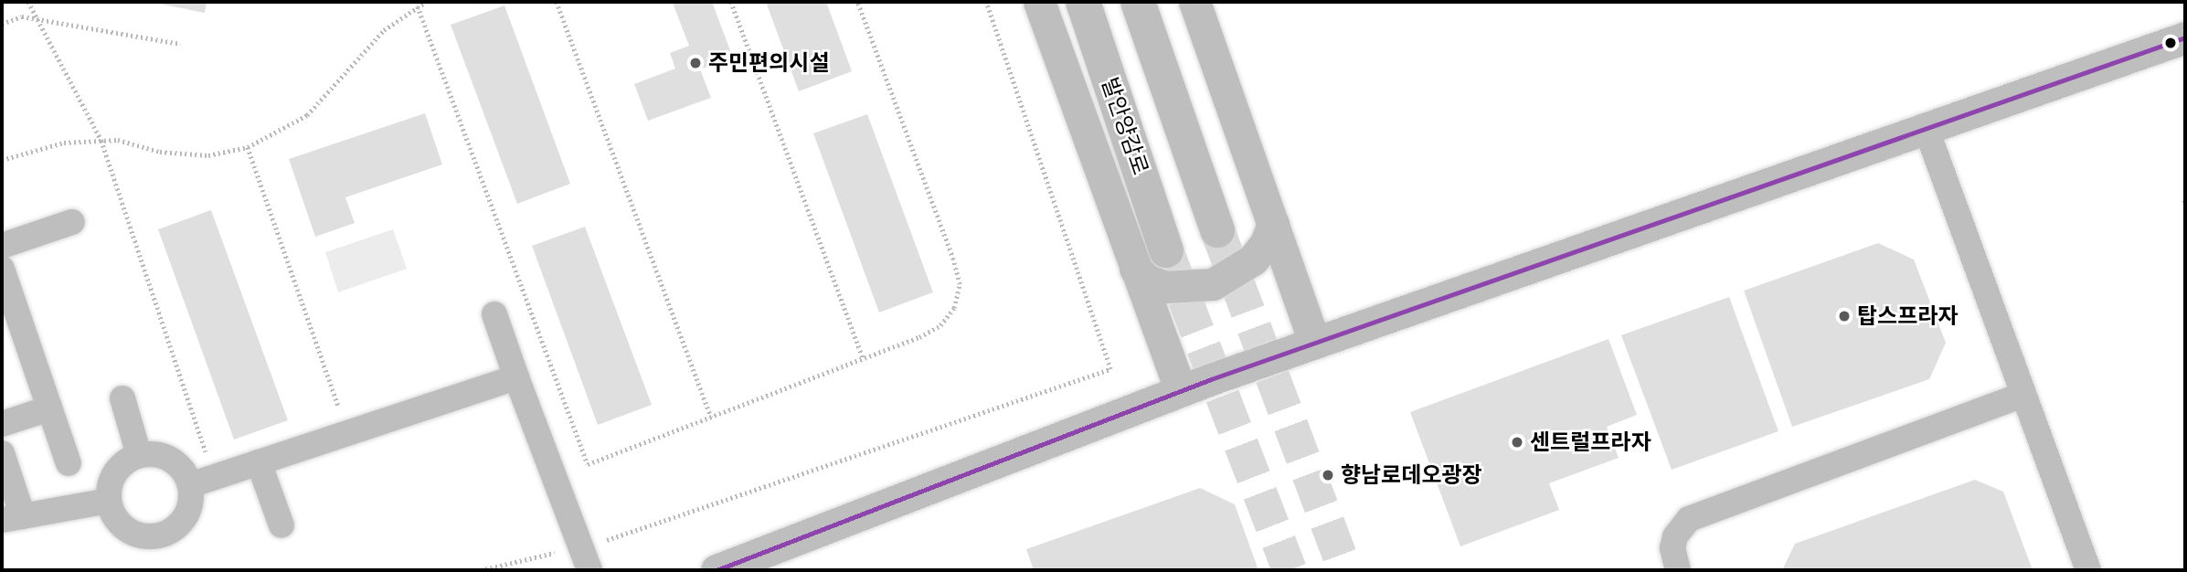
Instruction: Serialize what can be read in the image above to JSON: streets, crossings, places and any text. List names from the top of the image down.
{
  "streets": {
    "highway": ["발안양감로"]
  },
  "places": [
    "주민편의시설",
    "탑스프라자",
    "센트럴프라자",
    "향남로데오광장"
  ]
}
